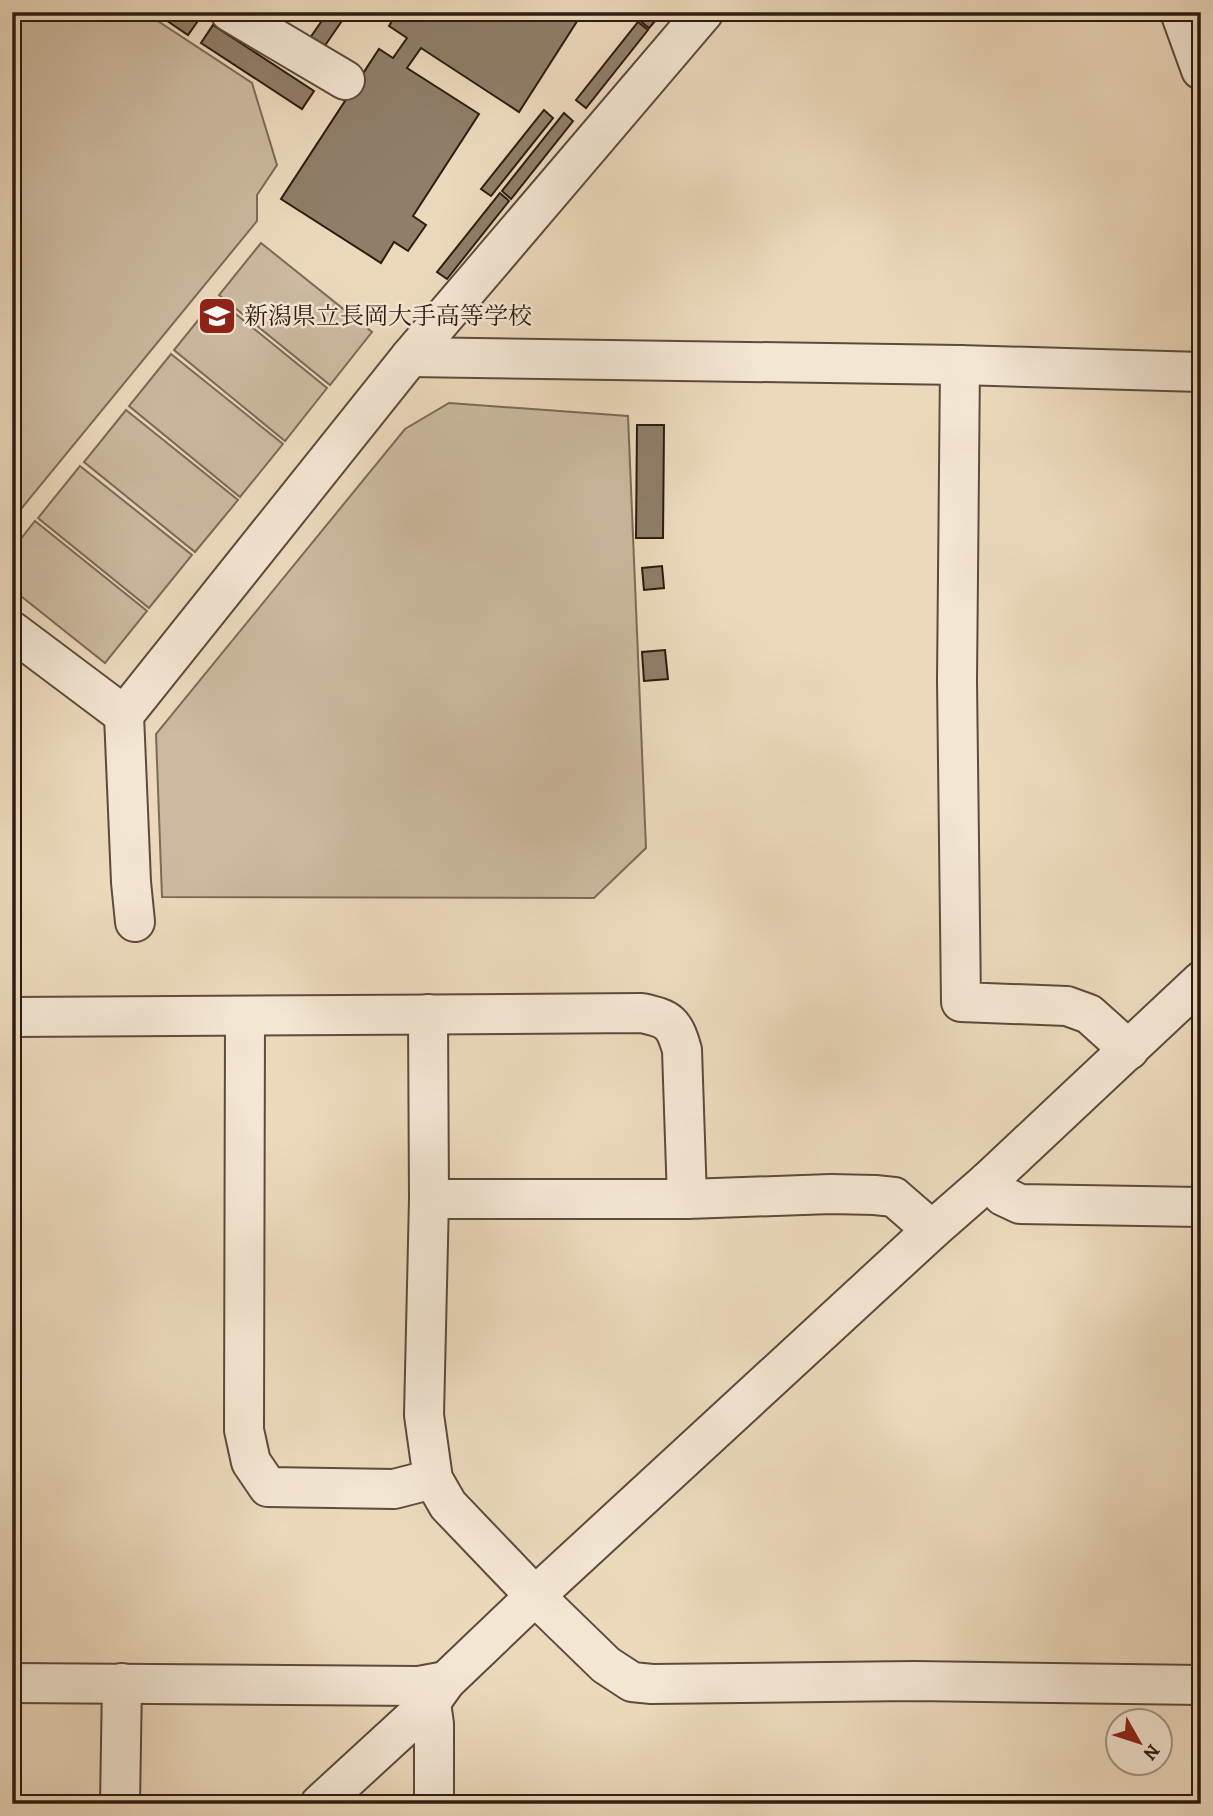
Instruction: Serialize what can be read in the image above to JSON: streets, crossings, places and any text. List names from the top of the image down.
{
  "places": {
    "school or university": ["新潟県立長岡大手高等学校"]
  },
  "north": "bottom right"
}
